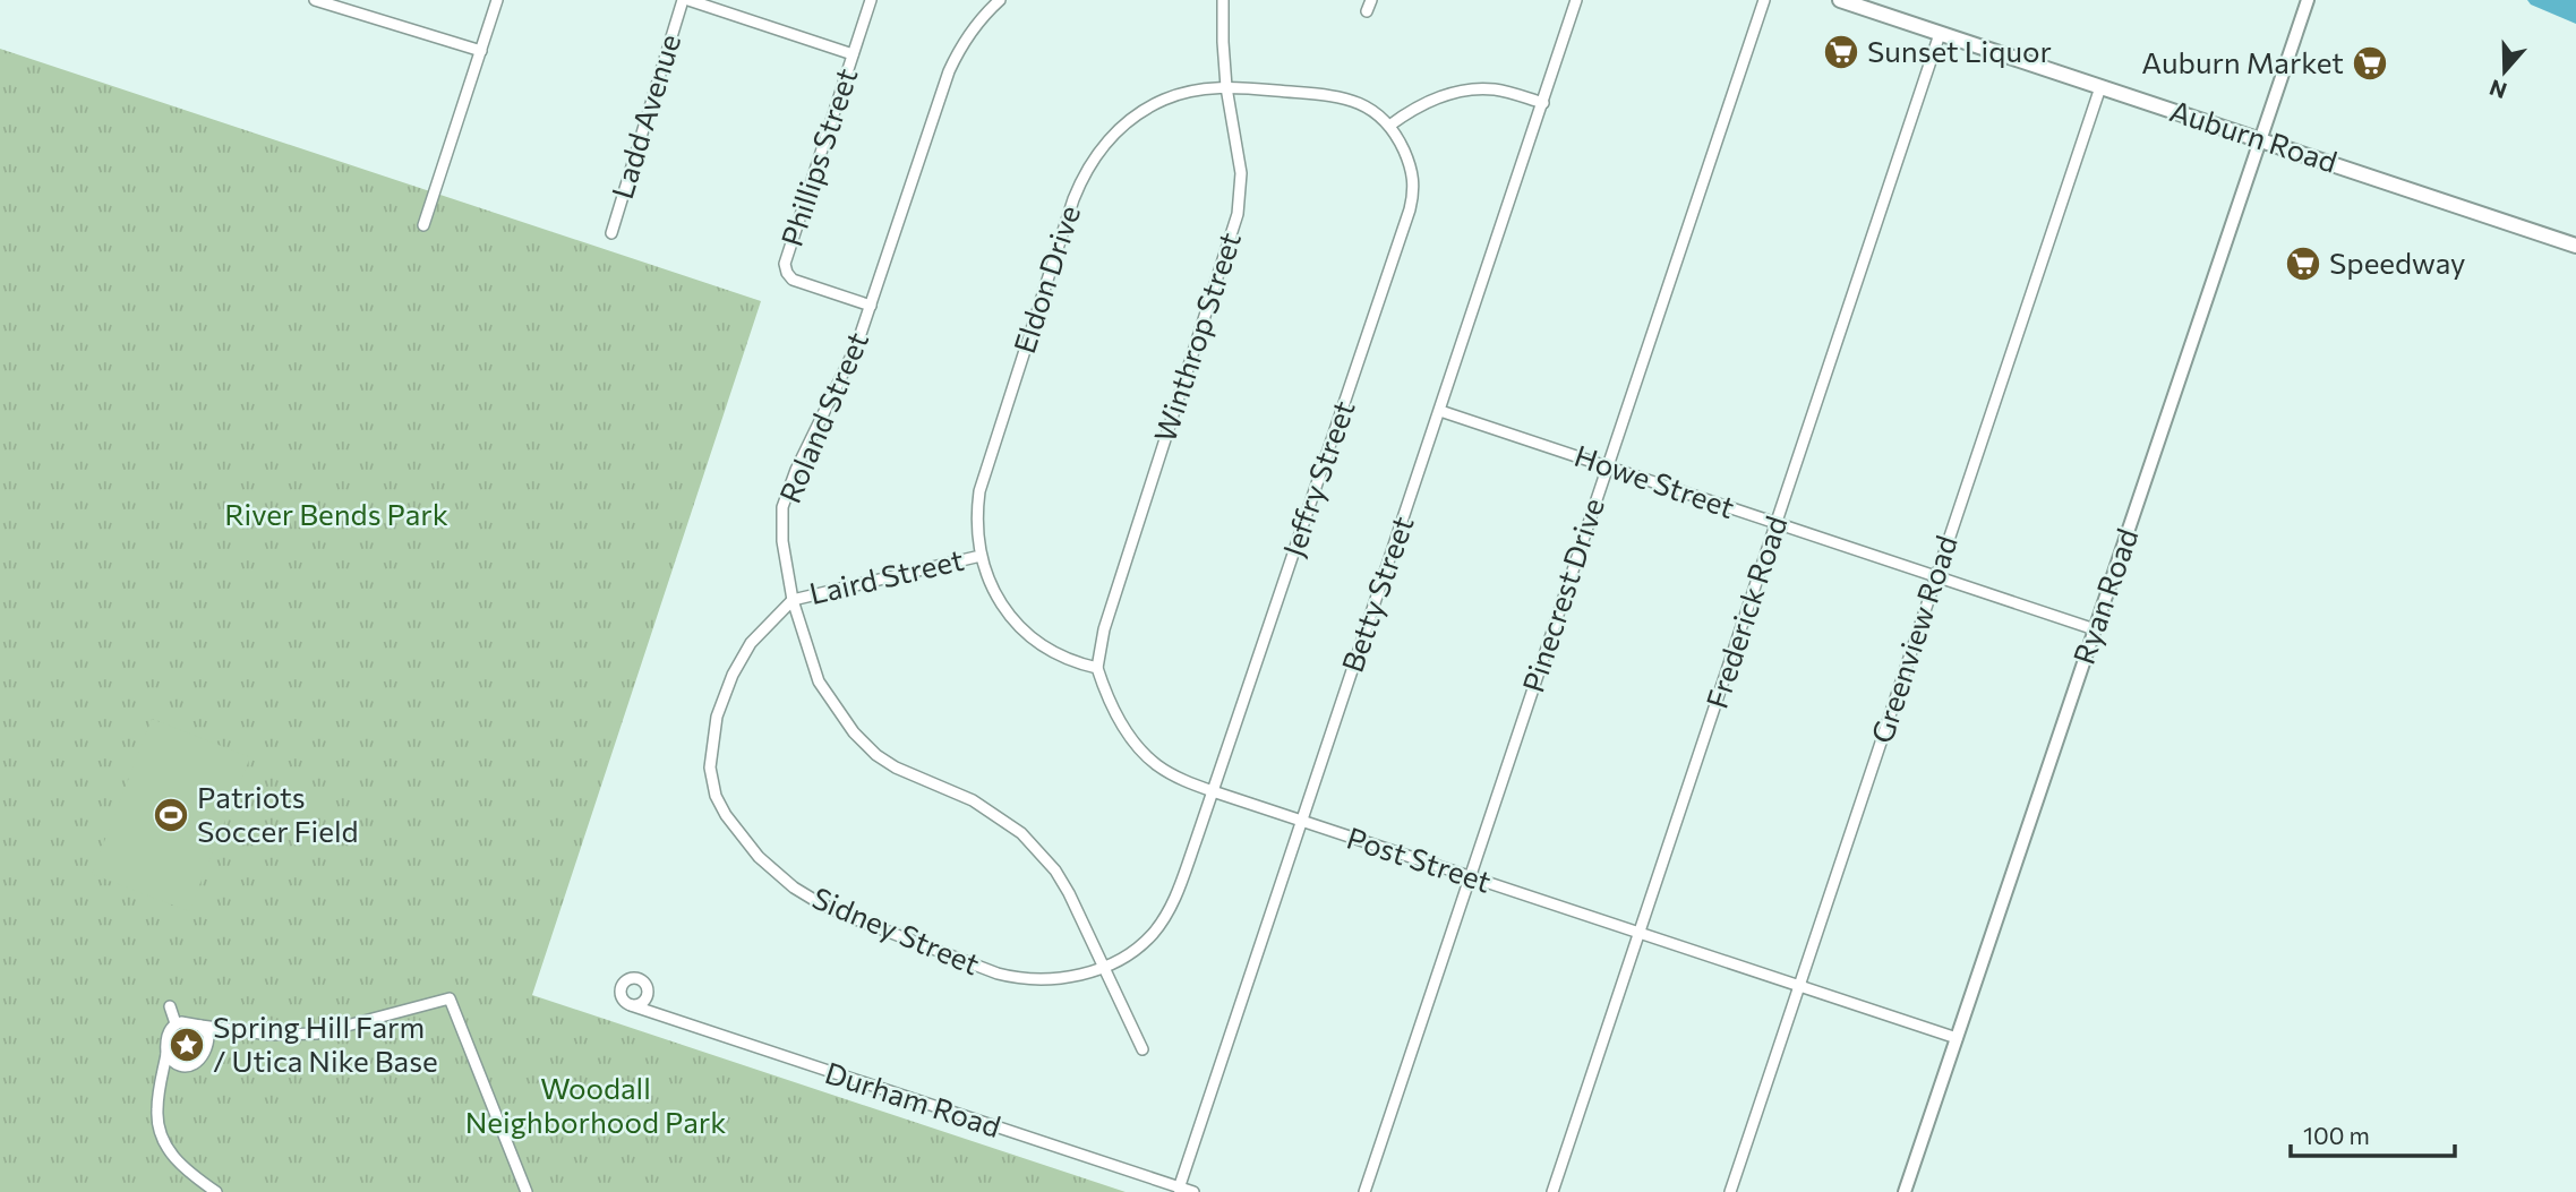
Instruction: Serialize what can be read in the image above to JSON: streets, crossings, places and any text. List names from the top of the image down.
{
  "streets": {
    "main road": ["Auburn Road"],
    "street": [
      "Ladd Avenue",
      "Phillips Street",
      "Eldon Drive",
      "Winthrop Street",
      "Roland Street",
      "Jeffry Street",
      "Howe Street",
      "Laird Street",
      "Betty Street",
      "Pinecrest Drive",
      "Ryan Road",
      "Frederick Road",
      "Greenview Road",
      "Post Street",
      "Sidney Street",
      "Durham Road"
    ]
  },
  "crossings": [
    ["Auburn Road", "Ryan Road"],
    ["Auburn Road", "Frederick Road"],
    ["Auburn Road", "Greenview Road"],
    ["Phillips Street", "Roland Street"],
    ["Eldon Drive", "Winthrop Street"],
    ["Eldon Drive", "Jeffry Street"],
    ["Eldon Drive", "Laird Street"],
    ["Winthrop Street", "Jeffry Street"],
    ["Winthrop Street", "Post Street"],
    ["Roland Street", "Jeffry Street"],
    ["Roland Street", "Laird Street"],
    ["Roland Street", "Sidney Street"],
    ["Jeffry Street", "Post Street"],
    ["Jeffry Street", "Sidney Street"],
    ["Howe Street", "Betty Street"],
    ["Howe Street", "Pinecrest Drive"],
    ["Howe Street", "Ryan Road"],
    ["Howe Street", "Frederick Road"],
    ["Howe Street", "Greenview Road"],
    ["Laird Street", "Sidney Street"],
    ["Betty Street", "Post Street"],
    ["Betty Street", "Durham Road"],
    ["Pinecrest Drive", "Post Street"],
    ["Ryan Road", "Post Street"],
    ["Frederick Road", "Post Street"],
    ["Greenview Road", "Post Street"]
  ],
  "parks": ["River Bends Park", "Woodall Neighborhood Park"],
  "places": {
    "supermarket": ["Sunset Liquor", "Auburn Market", "Speedway"],
    "sports": ["Patriots Soccer Field"],
    "place": ["Spring Hill Farm / Utica Nike Base"]
  },
  "scale_bar": "100 m",
  "north": "bottom"
}
